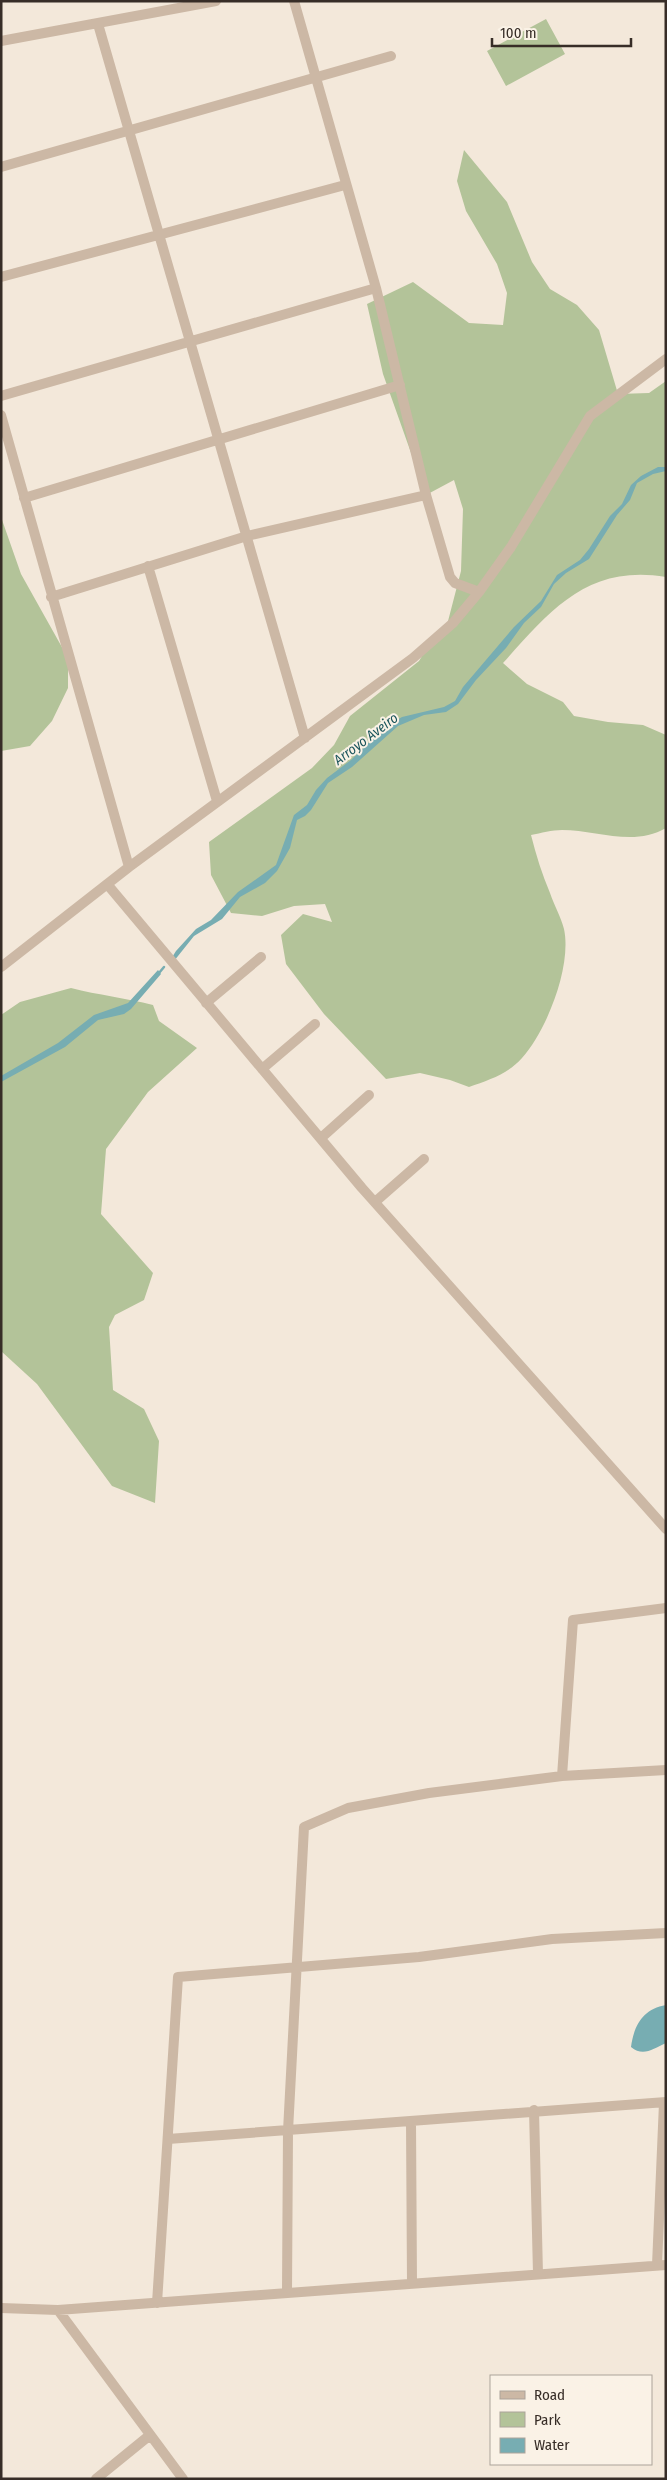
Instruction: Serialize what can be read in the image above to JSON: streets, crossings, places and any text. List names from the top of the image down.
{
  "water": ["Arroyo Aveiro"],
  "legend": ["Road", "Park", "Water"],
  "scale_bar": "100 m"
}
